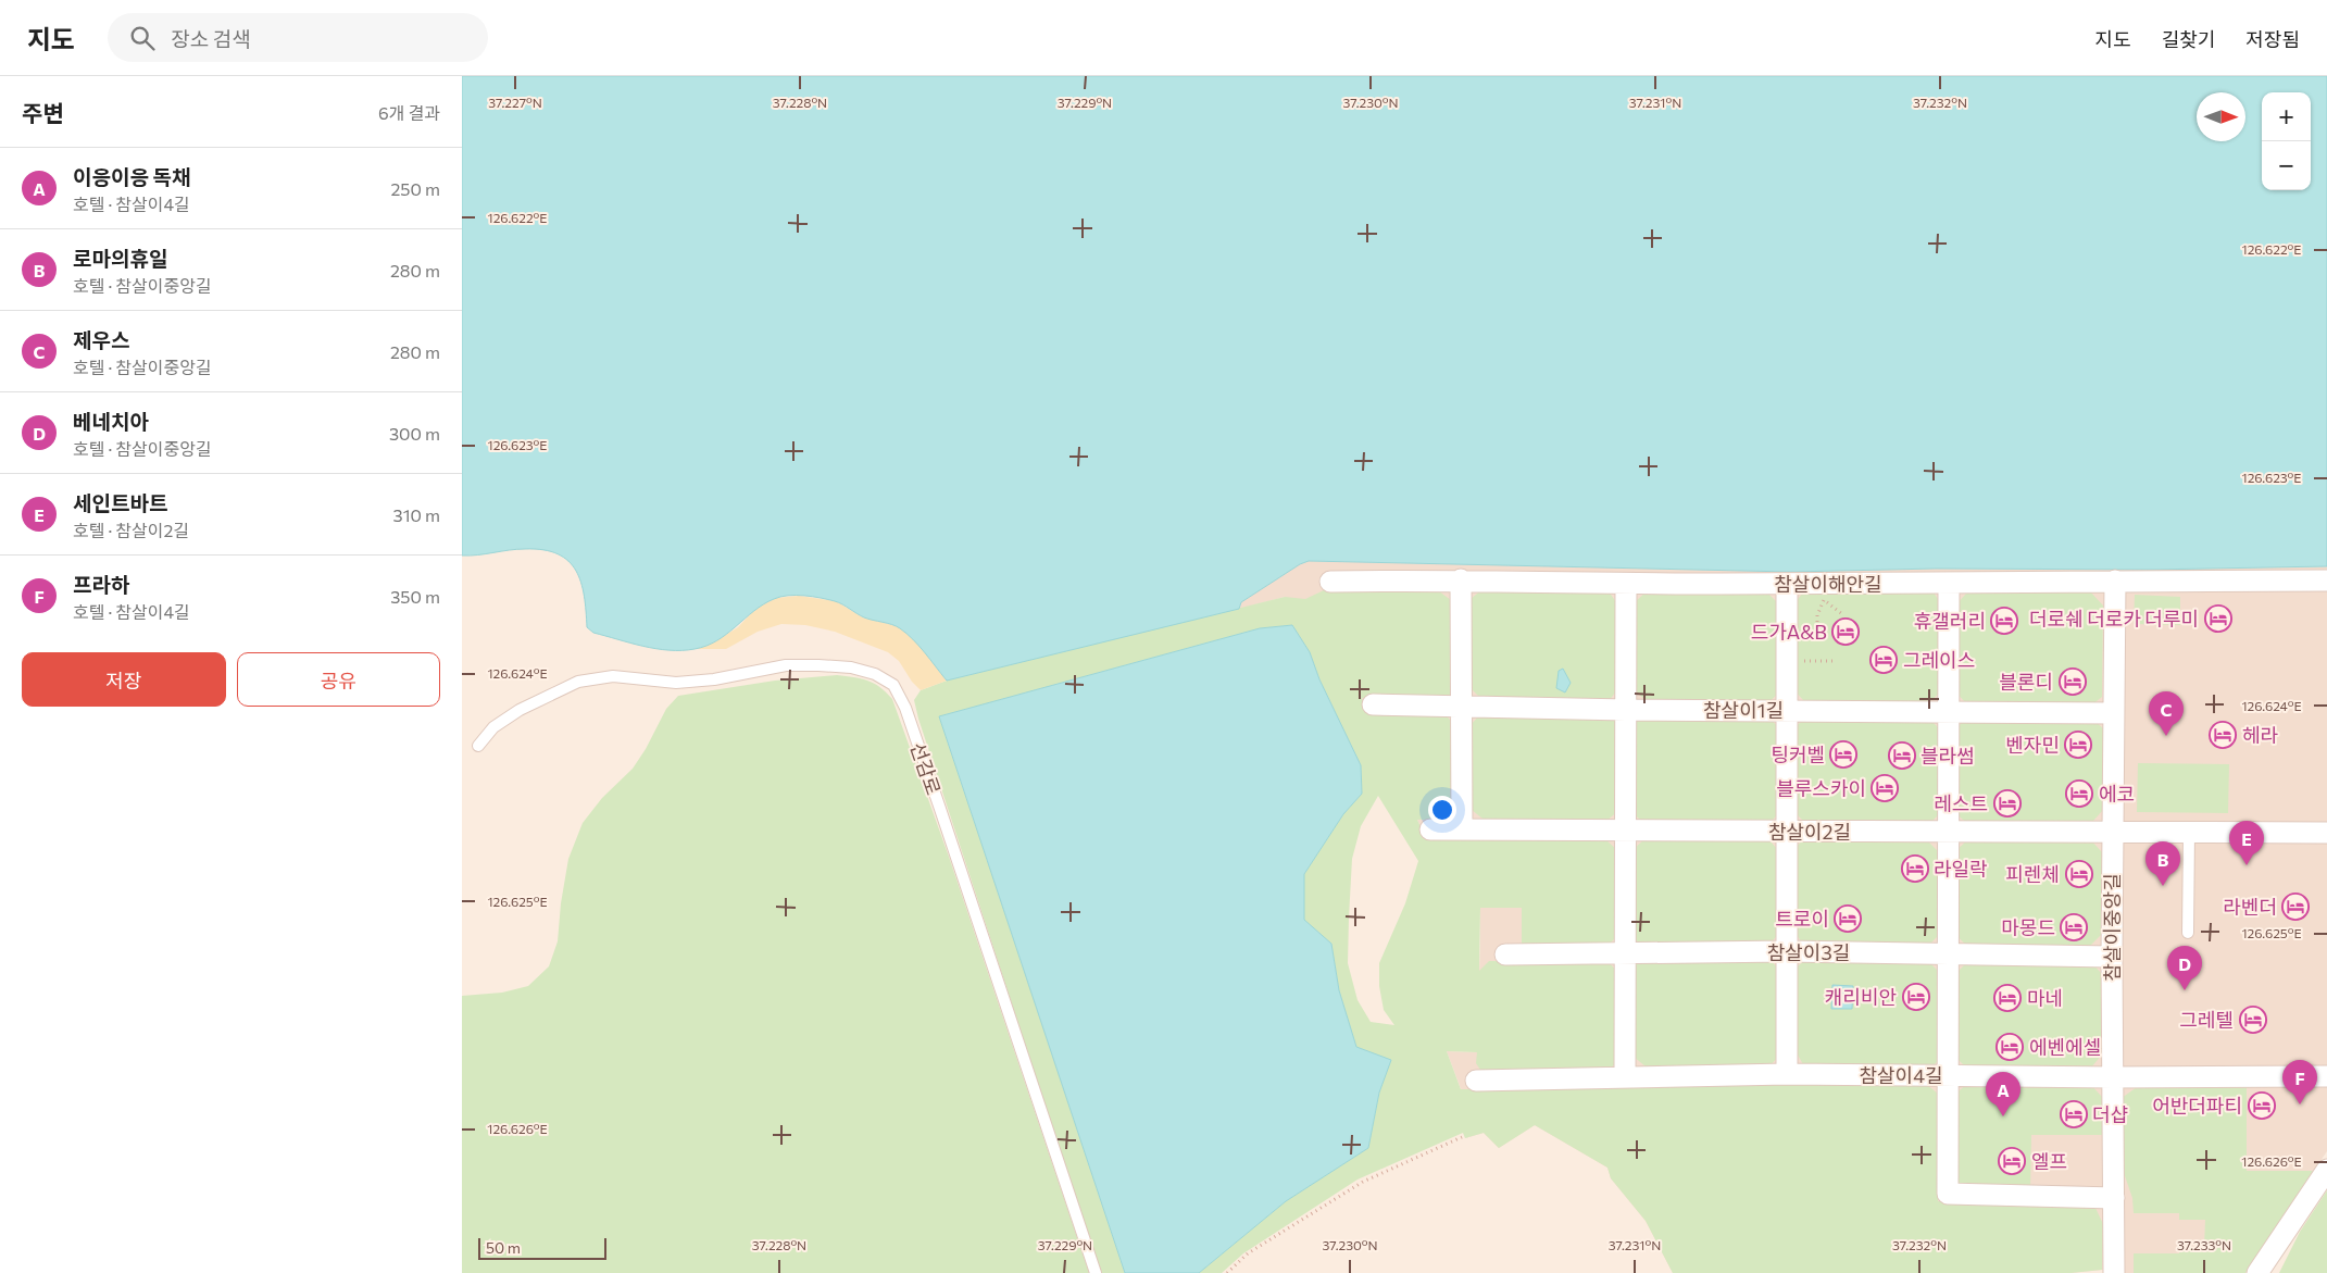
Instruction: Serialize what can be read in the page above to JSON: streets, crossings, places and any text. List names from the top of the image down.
{
  "streets": {
    "street": [
      "참살이해안길",
      "참살이1길",
      "참살이2길",
      "참살이중앙길",
      "참살이3길",
      "참살이4길"
    ],
    "lane": ["선감로"]
  },
  "crossings": [
    ["참살이해안길", "참살이중앙길"],
    ["참살이1길", "참살이중앙길"],
    ["참살이2길", "참살이중앙길"],
    ["참살이중앙길", "참살이3길"],
    ["참살이중앙길", "참살이4길"]
  ],
  "places": {
    "hotel": [
      "더로쉐 더로카 더루미",
      "휴갤러리",
      "드가A&B",
      "그레이스",
      "블론디",
      "헤라",
      "벤자민",
      "팅커벨",
      "블라썸",
      "블루스카이",
      "에코",
      "레스트",
      "라일락",
      "피렌체",
      "라벤더",
      "트로이",
      "마몽드",
      "캐리비안",
      "마네",
      "그레텔",
      "에벤에셀",
      "어반더파티",
      "더샵",
      "엘프"
    ]
  },
  "scale_bar": "50 m",
  "north": "right",
  "page": {
    "header": "지도",
    "search": "장소 검색",
    "nav": ["지도", "길찾기", "저장됨"],
    "heading": ["주변", "6개 결과"],
    "map_buttons": ["+", "−"],
    "list": [
      {
        "mark": "A",
        "name": "이응이응 독채",
        "note": "호텔 · 참살이4길",
        "value": "250 m"
      },
      {
        "mark": "B",
        "name": "로마의휴일",
        "note": "호텔 · 참살이중앙길",
        "value": "280 m"
      },
      {
        "mark": "C",
        "name": "제우스",
        "note": "호텔 · 참살이중앙길",
        "value": "280 m"
      },
      {
        "mark": "D",
        "name": "베네치아",
        "note": "호텔 · 참살이중앙길",
        "value": "300 m"
      },
      {
        "mark": "E",
        "name": "세인트바트",
        "note": "호텔 · 참살이2길",
        "value": "310 m"
      },
      {
        "mark": "F",
        "name": "프라하",
        "note": "호텔 · 참살이4길",
        "value": "350 m"
      }
    ],
    "buttons": ["저장", "공유"],
    "pins": [
      "C",
      "E",
      "B",
      "D",
      "F",
      "A"
    ],
    "scale": "50 m"
  },
  "coordinates": [
    "37.227°N",
    "37.228°N",
    "37.229°N",
    "37.230°N",
    "37.231°N",
    "37.232°N",
    "126.622°E",
    "126.623°E",
    "126.624°E",
    "126.625°E",
    "126.626°E",
    "37.233°N"
  ]
}
